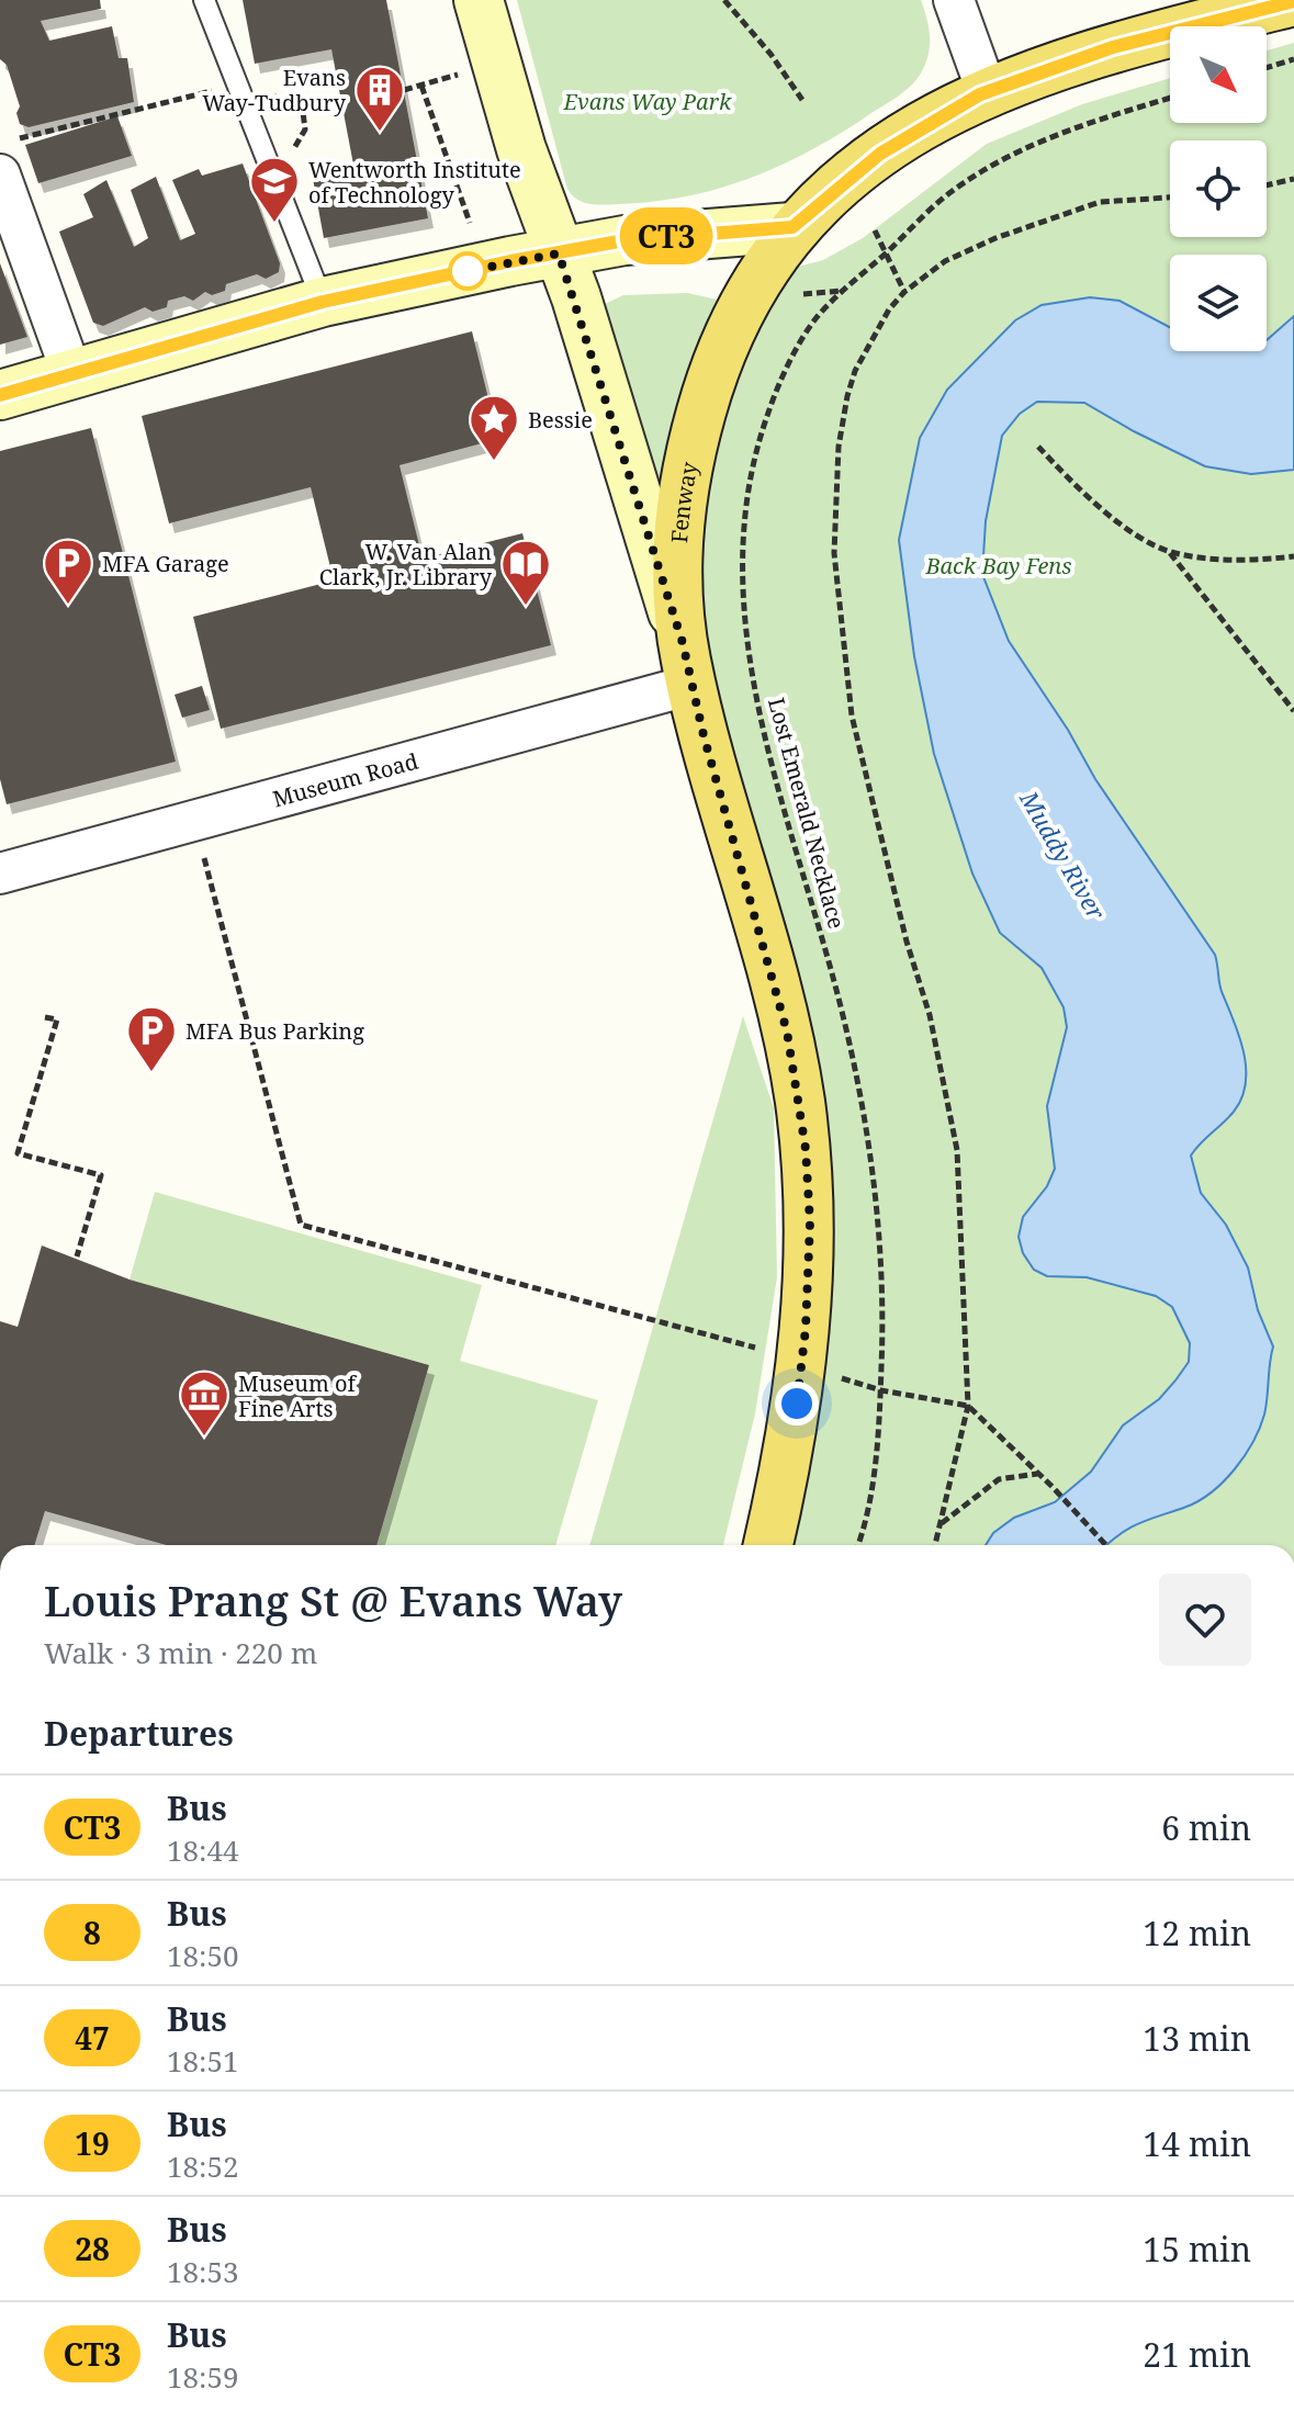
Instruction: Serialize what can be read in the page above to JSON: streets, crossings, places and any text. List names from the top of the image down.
{
  "streets": {
    "main road": ["Fenway"],
    "street": ["Museum Road"],
    "path": ["Lost Emerald Necklace"]
  },
  "crossings": [
    ["Fenway", "Museum Road"]
  ],
  "water": ["Muddy River"],
  "parks": ["Evans Way Park", "Back Bay Fens"],
  "places": {
    "building": ["Evans Way-Tudbury"],
    "school or university": ["Wentworth Institute of Technology"],
    "place": ["Bessie"],
    "parking": ["MFA Garage", "MFA Bus Parking"],
    "library": ["W. Van Alan Clark, Jr. Library"],
    "museum": ["Museum of Fine Arts"]
  },
  "lines": ["bus line CT3"],
  "north": "bottom right",
  "page": {
    "on_map": "CT3",
    "heading": [
      ["Louis Prang St @ Evans Way", "Walk · 3 min · 220 m"],
      "Departures"
    ],
    "list": [
      {
        "mark": "CT3",
        "name": "Bus",
        "note": "18:44",
        "value": "6 min"
      },
      {
        "mark": "8",
        "name": "Bus",
        "note": "18:50",
        "value": "12 min"
      },
      {
        "mark": "47",
        "name": "Bus",
        "note": "18:51",
        "value": "13 min"
      },
      {
        "mark": "19",
        "name": "Bus",
        "note": "18:52",
        "value": "14 min"
      },
      {
        "mark": "28",
        "name": "Bus",
        "note": "18:53",
        "value": "15 min"
      },
      {
        "mark": "CT3",
        "name": "Bus",
        "note": "18:59",
        "value": "21 min"
      }
    ]
  }
}
